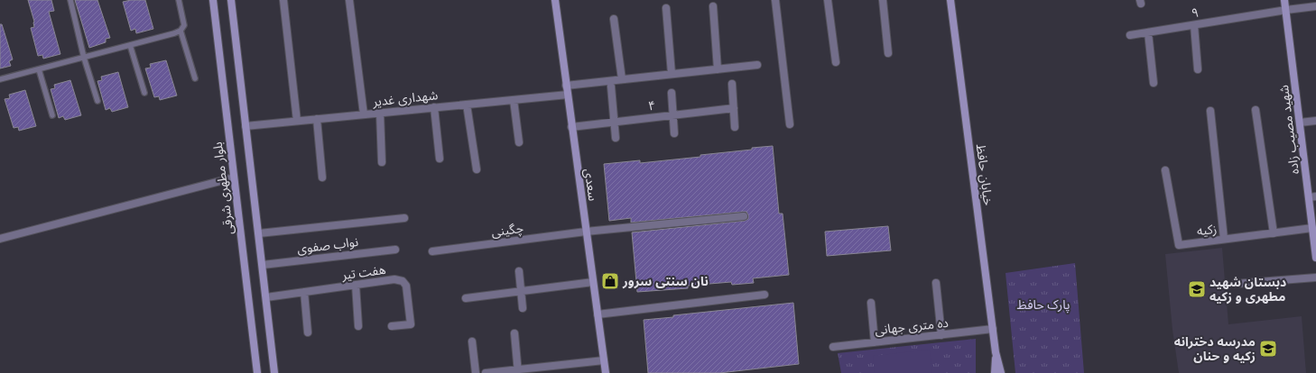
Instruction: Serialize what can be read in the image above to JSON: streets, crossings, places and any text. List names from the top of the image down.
{
  "streets": {
    "street": [
      "۹",
      "شهداری غدیر",
      "۴",
      "شهید مصیب زاده",
      "خیابان حافظ",
      "سعدی",
      "بلوار مطهری شرقی",
      "چگینی",
      "زکیه",
      "نواب صفوی",
      "هفت تیر",
      "ده متری جهانی"
    ]
  },
  "crossings": [
    ["۹", "شهید مصیب زاده"],
    ["شهداری غدیر", "سعدی"],
    ["۴", "سعدی"],
    ["شهید مصیب زاده", "زکیه"],
    ["خیابان حافظ", "ده متری جهانی"],
    ["سعدی", "چگینی"]
  ],
  "parks": ["پارک حافظ"],
  "places": {
    "shop": ["نان سنتی سرور"],
    "school or university": ["دبستان شهید مطهری و زکیه", "مدرسه دخترانه زکیه و حنان"]
  }
}
